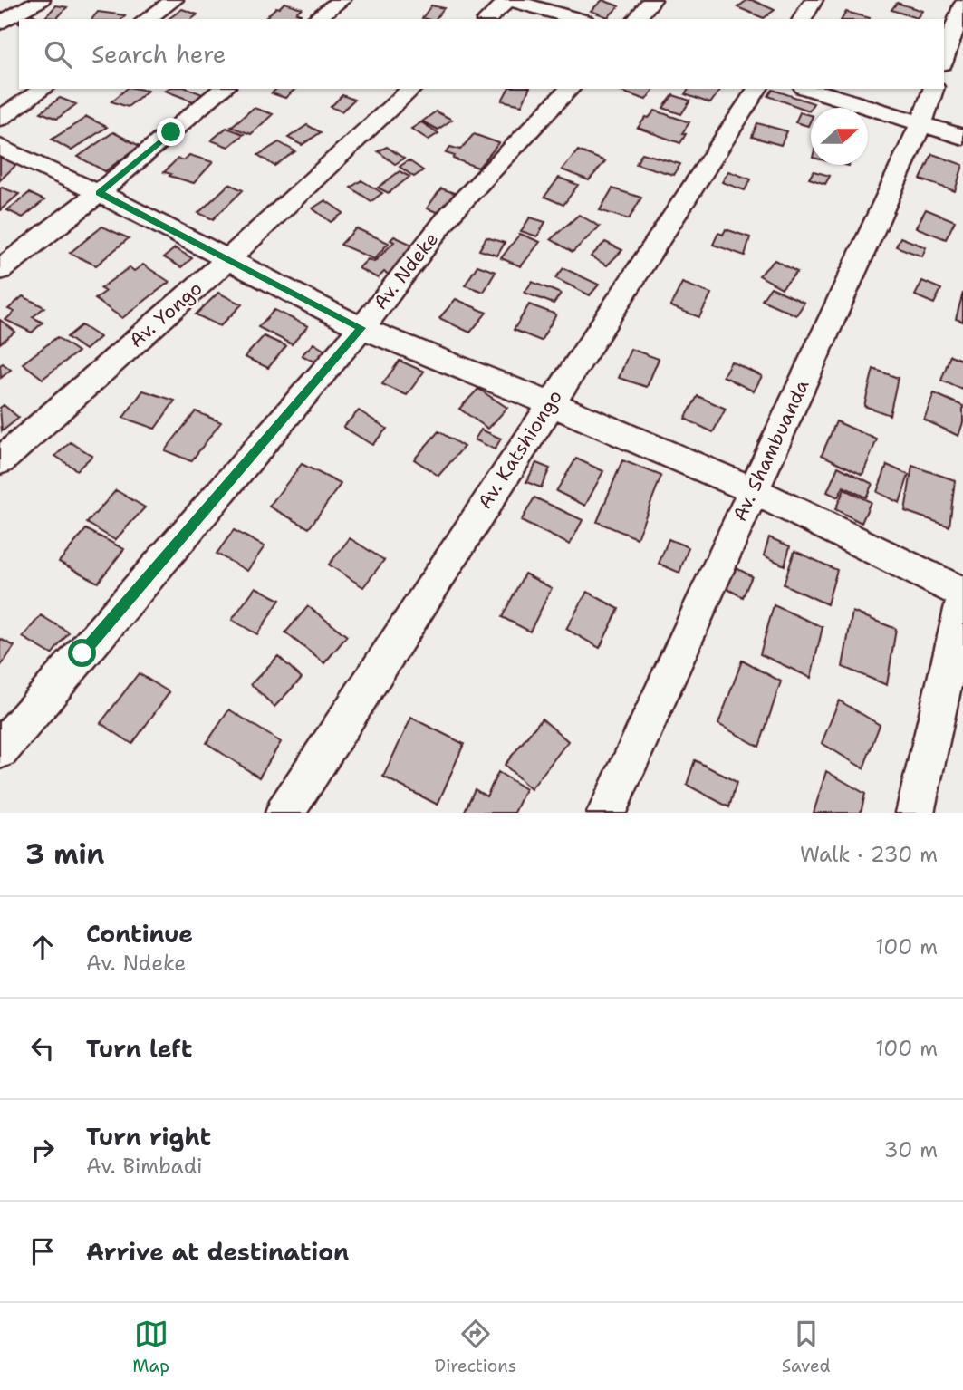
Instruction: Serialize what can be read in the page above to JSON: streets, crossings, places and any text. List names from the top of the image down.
{
  "streets": {
    "street": [
      "Av. Ndeke",
      "Av. Yongo",
      "Av. Katshiongo",
      "Av. Shambuanda"
    ]
  },
  "north": "right",
  "page": {
    "search": "Search here",
    "heading": ["3 min", "Walk · 230 m"],
    "list": [
      ["Continue", "Av. Ndeke", "100 m"],
      ["Turn left", "100 m"],
      ["Turn right", "Av. Bimbadi", "30 m"],
      "Arrive at destination"
    ],
    "nav": ["Map", "Directions", "Saved"]
  }
}
